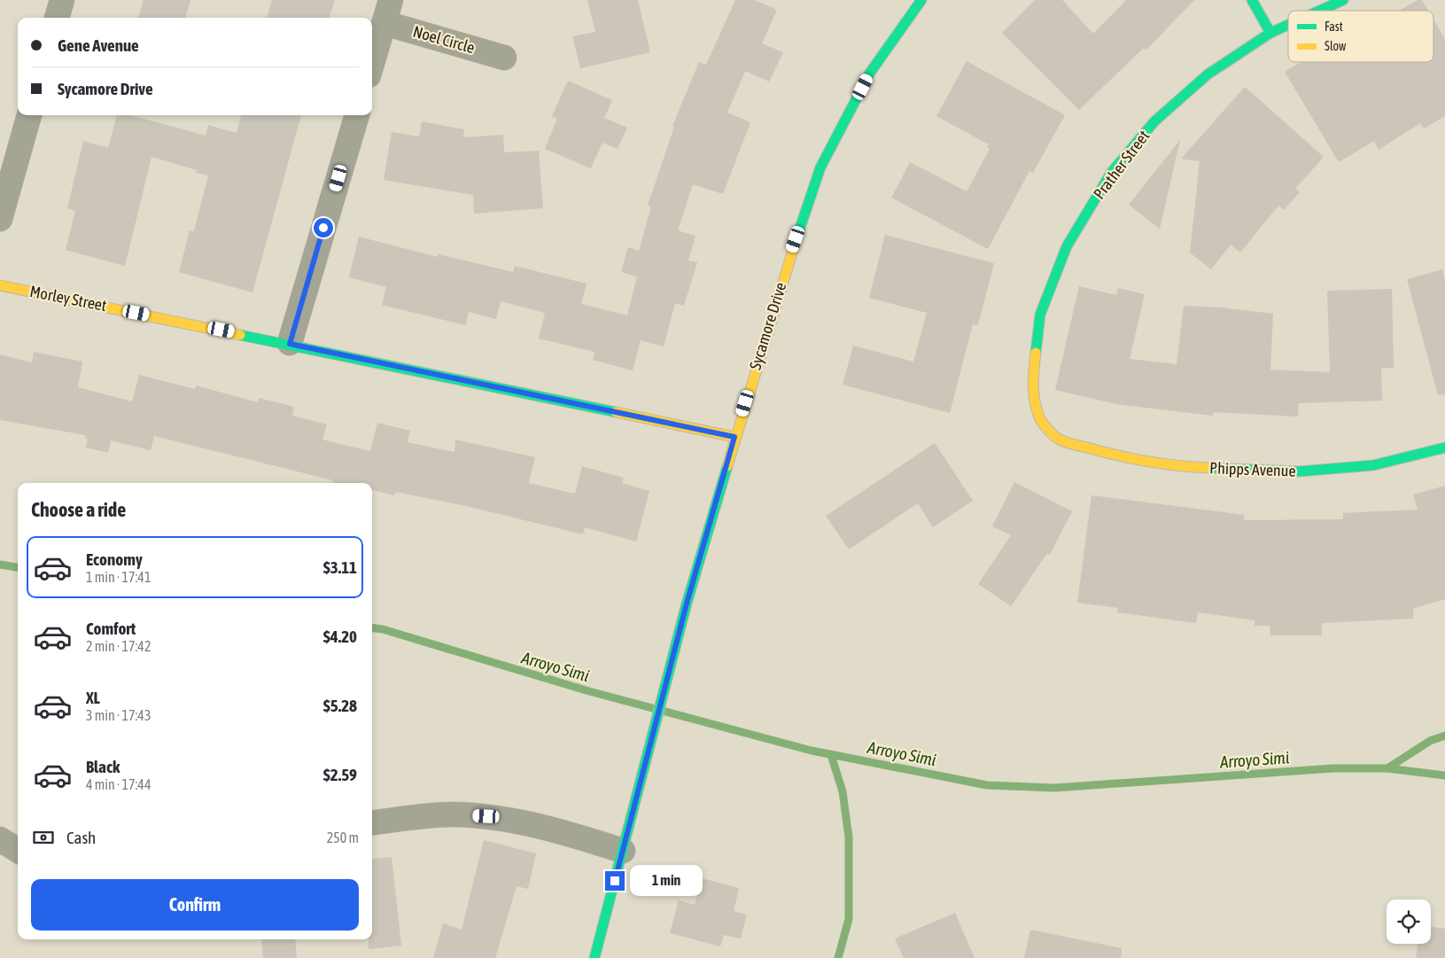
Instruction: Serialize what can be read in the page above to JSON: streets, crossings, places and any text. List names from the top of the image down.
{
  "streets": {
    "street": [
      "Noel Circle",
      "Prather Street",
      "Morley Street",
      "Sycamore Drive",
      "Phipps Avenue"
    ]
  },
  "crossings": [
    ["Prather Street", "Phipps Avenue"],
    ["Morley Street", "Sycamore Drive"]
  ],
  "water": ["Arroyo Simi"],
  "legend": ["Fast", "Slow"],
  "page": {
    "banner": ["Gene Avenue", "Sycamore Drive"],
    "heading": "Choose a ride",
    "list": [
      {
        "name": "Economy",
        "note": "1 min · 17:41",
        "value": "$3.11"
      },
      {
        "name": "Comfort",
        "note": "2 min · 17:42",
        "value": "$4.20"
      },
      {
        "name": "XL",
        "note": "3 min · 17:43",
        "value": "$5.28"
      },
      {
        "name": "Black",
        "note": "4 min · 17:44",
        "value": "$2.59"
      }
    ],
    "pay": ["Cash", "250 m"],
    "bubble": "1 min",
    "buttons": "Confirm"
  }
}
